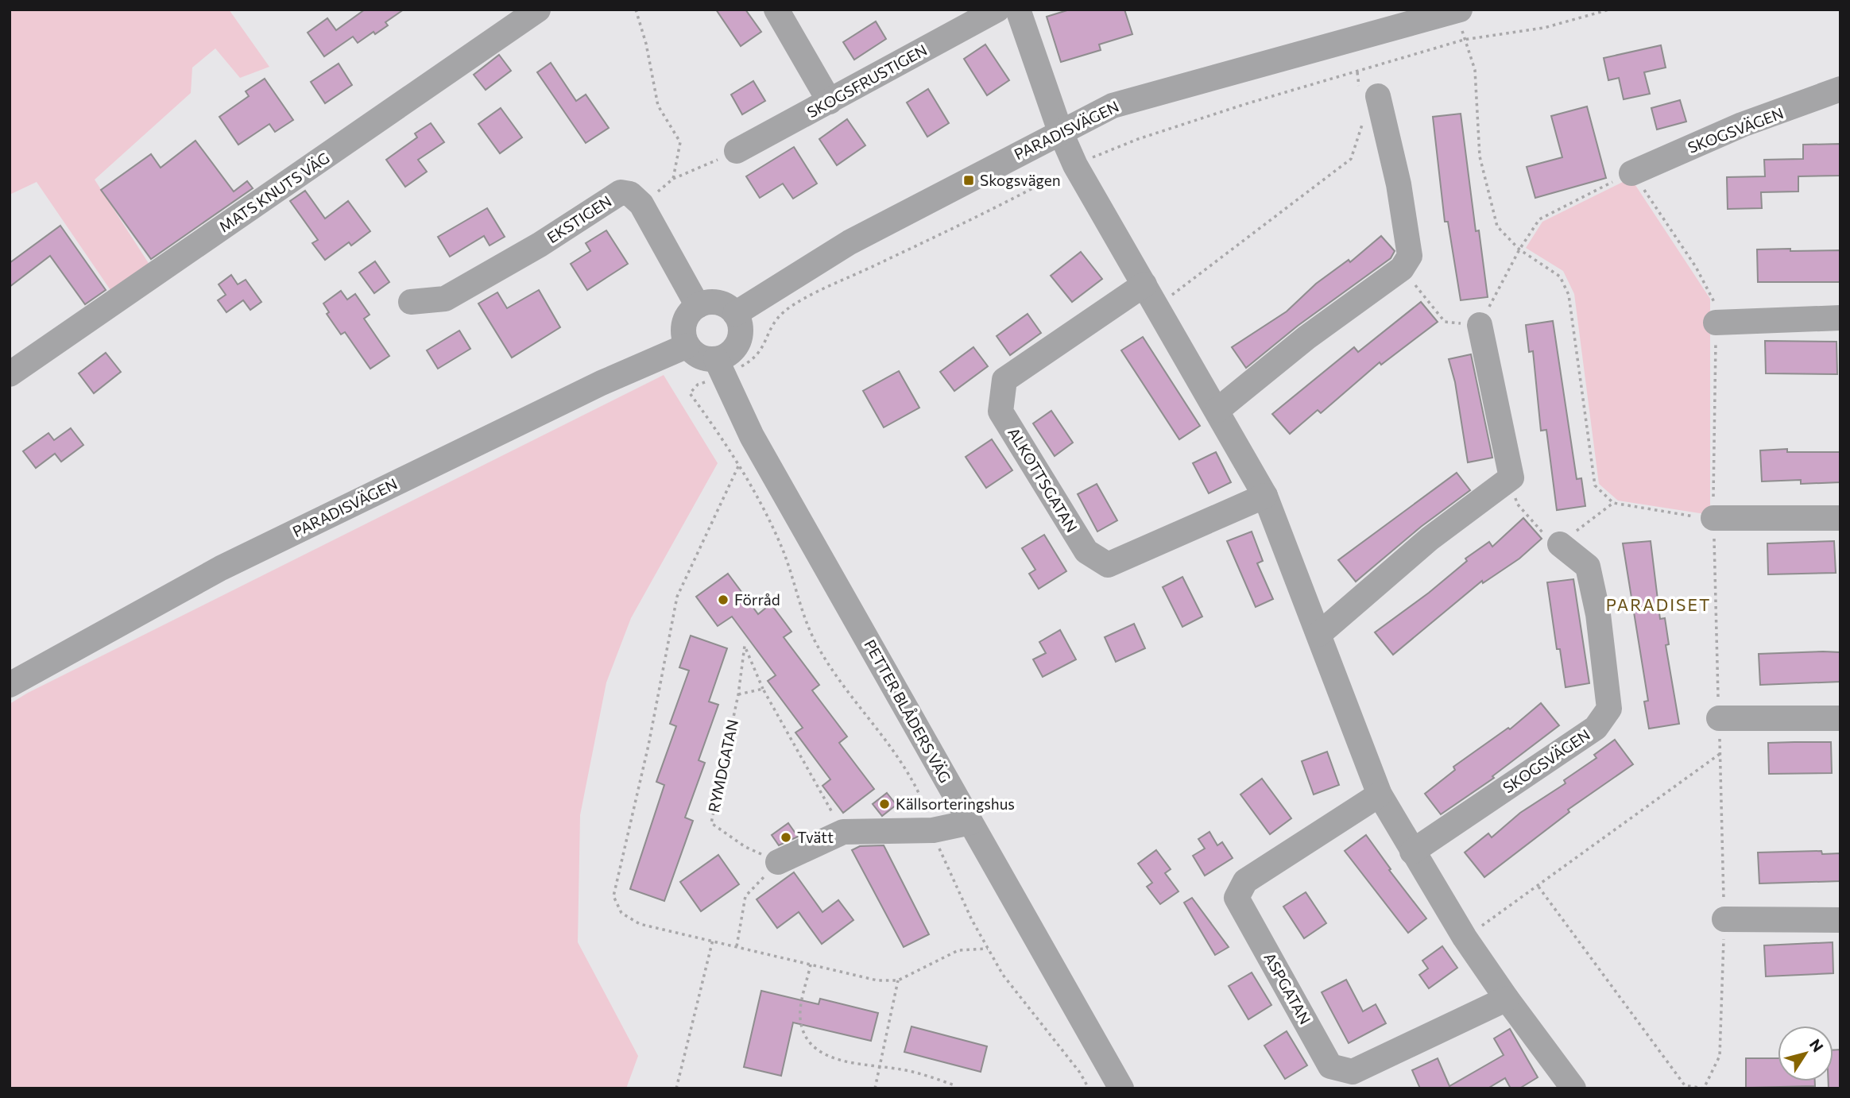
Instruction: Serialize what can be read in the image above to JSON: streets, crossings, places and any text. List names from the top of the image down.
{
  "streets": {
    "street": [
      "SKOGSFRUSTIGEN",
      "PARADISVÄGEN",
      "SKOGSVÄGEN",
      "MATS KNUTS VÄG",
      "EKSTIGEN",
      "ALKOTTSGATAN",
      "PETTER BLÅDERS VÄG",
      "ASPGATAN"
    ],
    "path": ["RYMDGATAN"]
  },
  "crossings": [
    ["PARADISVÄGEN", "PETTER BLÅDERS VÄG"]
  ],
  "districts": ["PARADISET"],
  "places": {
    "transit": ["Skogsvägen"],
    "other": ["Förråd", "Källsorteringshus", "Tvätt"]
  },
  "north": "top right"
}
